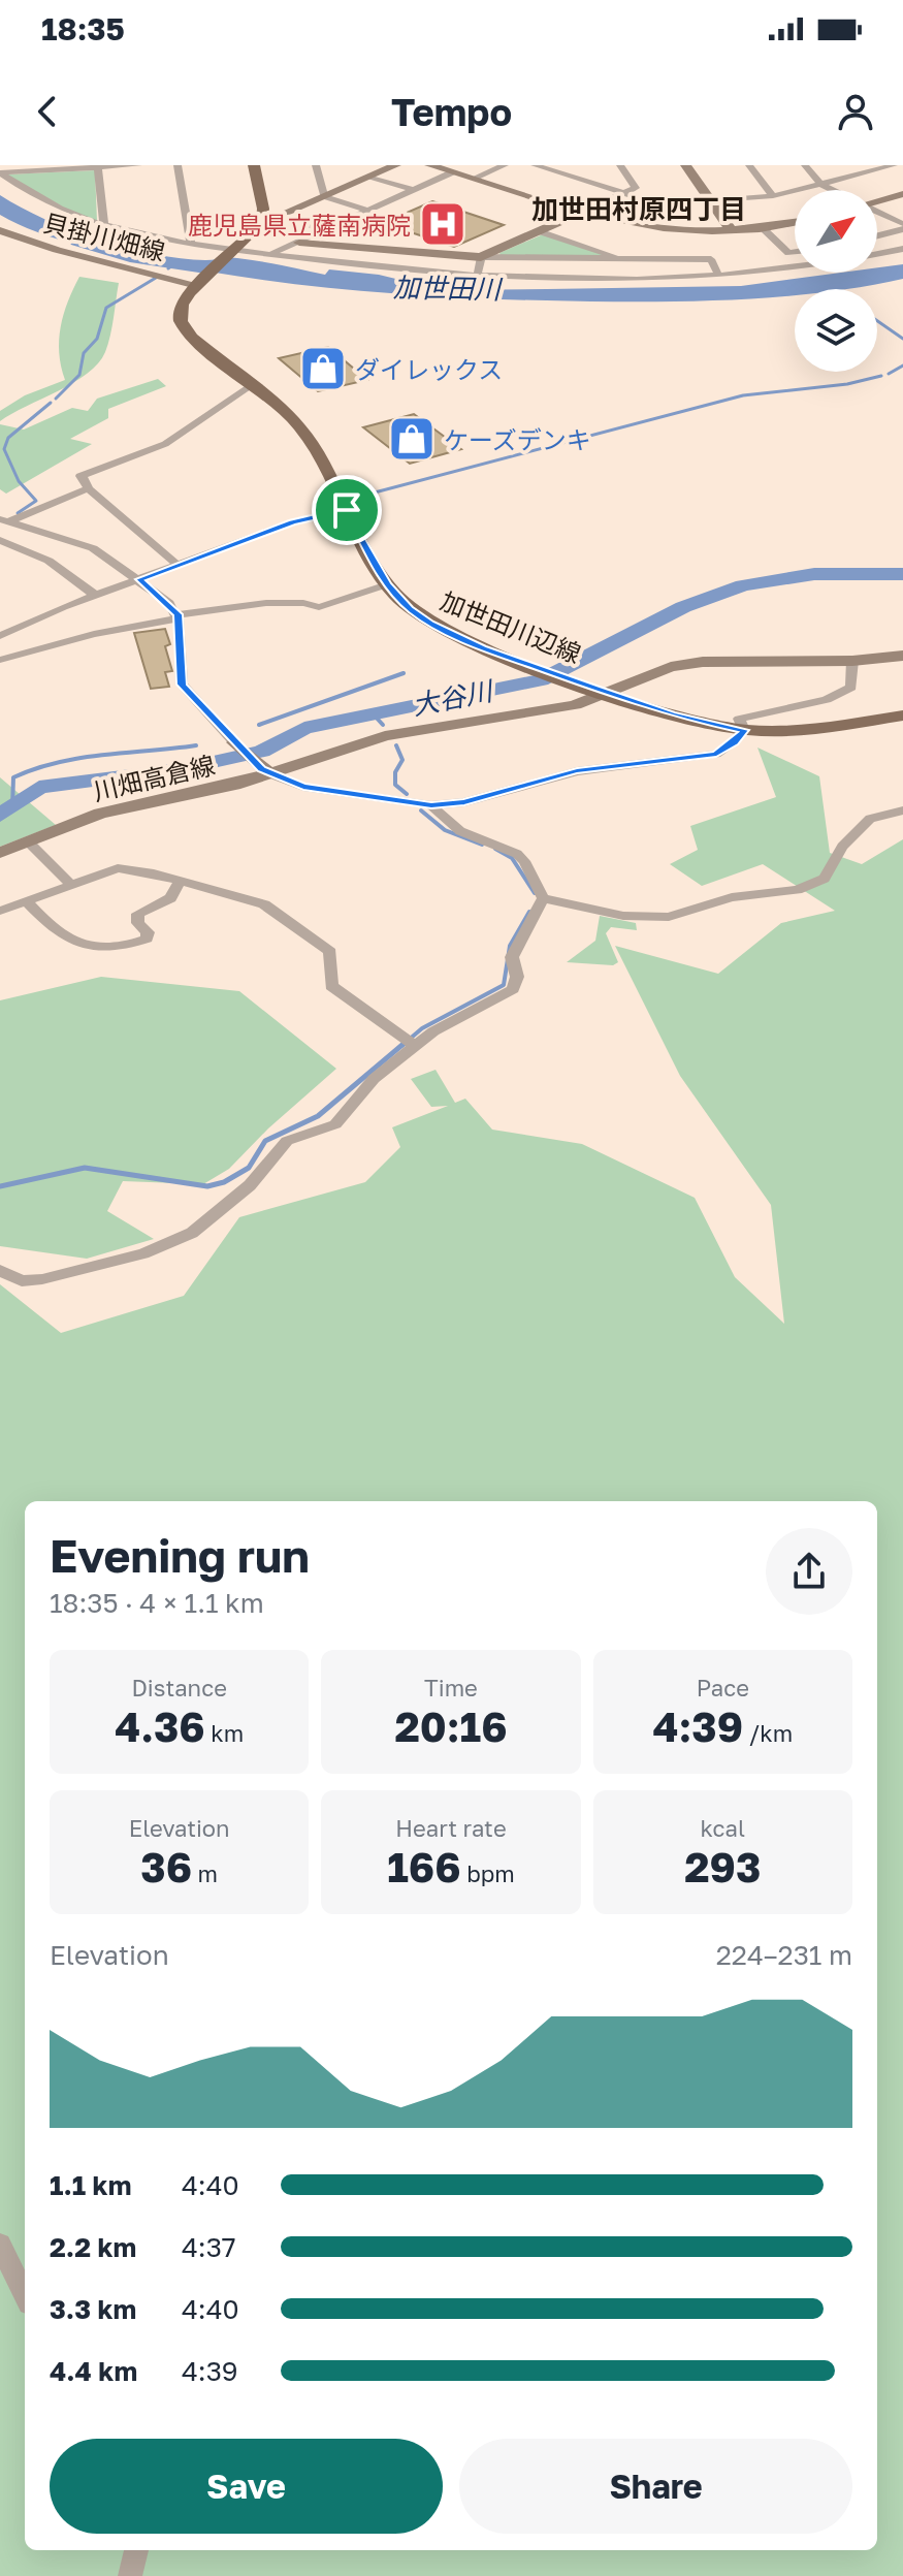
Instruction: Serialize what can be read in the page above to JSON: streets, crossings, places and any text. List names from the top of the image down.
{
  "streets": {
    "main road": ["加世田川辺線"],
    "street": ["貝掛川畑線", "川畑高倉線"]
  },
  "crossings": [
    ["貝掛川畑線", "加世田川辺線"],
    ["加世田川辺線", "川畑高倉線"]
  ],
  "districts": ["加世田村原四丁目"],
  "water": ["加世田川", "大谷川"],
  "places": {
    "hospital": ["鹿児島県立薩南病院"],
    "shop": ["ダイレックス", "ケーズデンキ"]
  },
  "north": "top right",
  "page": {
    "status": "18:35",
    "header": "Tempo",
    "heading": ["Evening run", "18:35 · 4 × 1.1 km"],
    "stats": [
      ["Distance", "4.36 km"],
      ["Time", "20:16"],
      ["Pace", "4:39 /km"],
      ["Elevation", "36 m"],
      ["Heart rate", "166 bpm"],
      ["kcal", "293"]
    ],
    "chart": ["Elevation", "224–231 m"],
    "list": [
      {
        "name": "1.1 km",
        "note": "4:40"
      },
      {
        "name": "2.2 km",
        "note": "4:37"
      },
      {
        "name": "3.3 km",
        "note": "4:40"
      },
      {
        "name": "4.4 km",
        "note": "4:39"
      }
    ],
    "buttons": ["Save", "Share"]
  }
}
